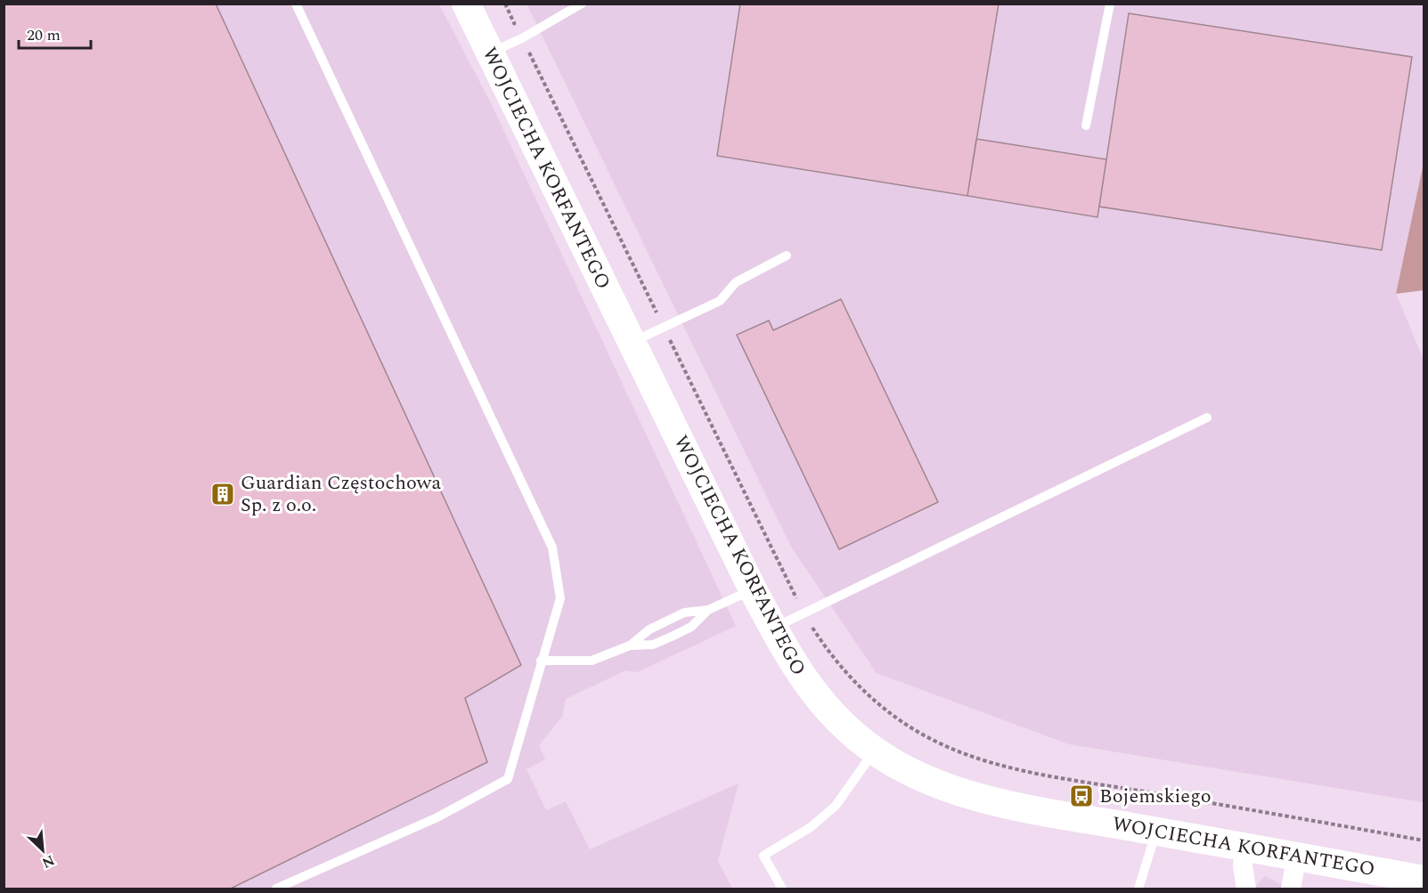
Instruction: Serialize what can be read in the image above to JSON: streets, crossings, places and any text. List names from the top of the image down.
{
  "streets": {
    "street": ["WOJCIECHA KORFANTEGO"]
  },
  "places": {
    "building": ["Guardian Częstochowa Sp. z o.o."],
    "bus stop": ["Bojemskiego"]
  },
  "scale_bar": "20 m",
  "north": "bottom right"
}
